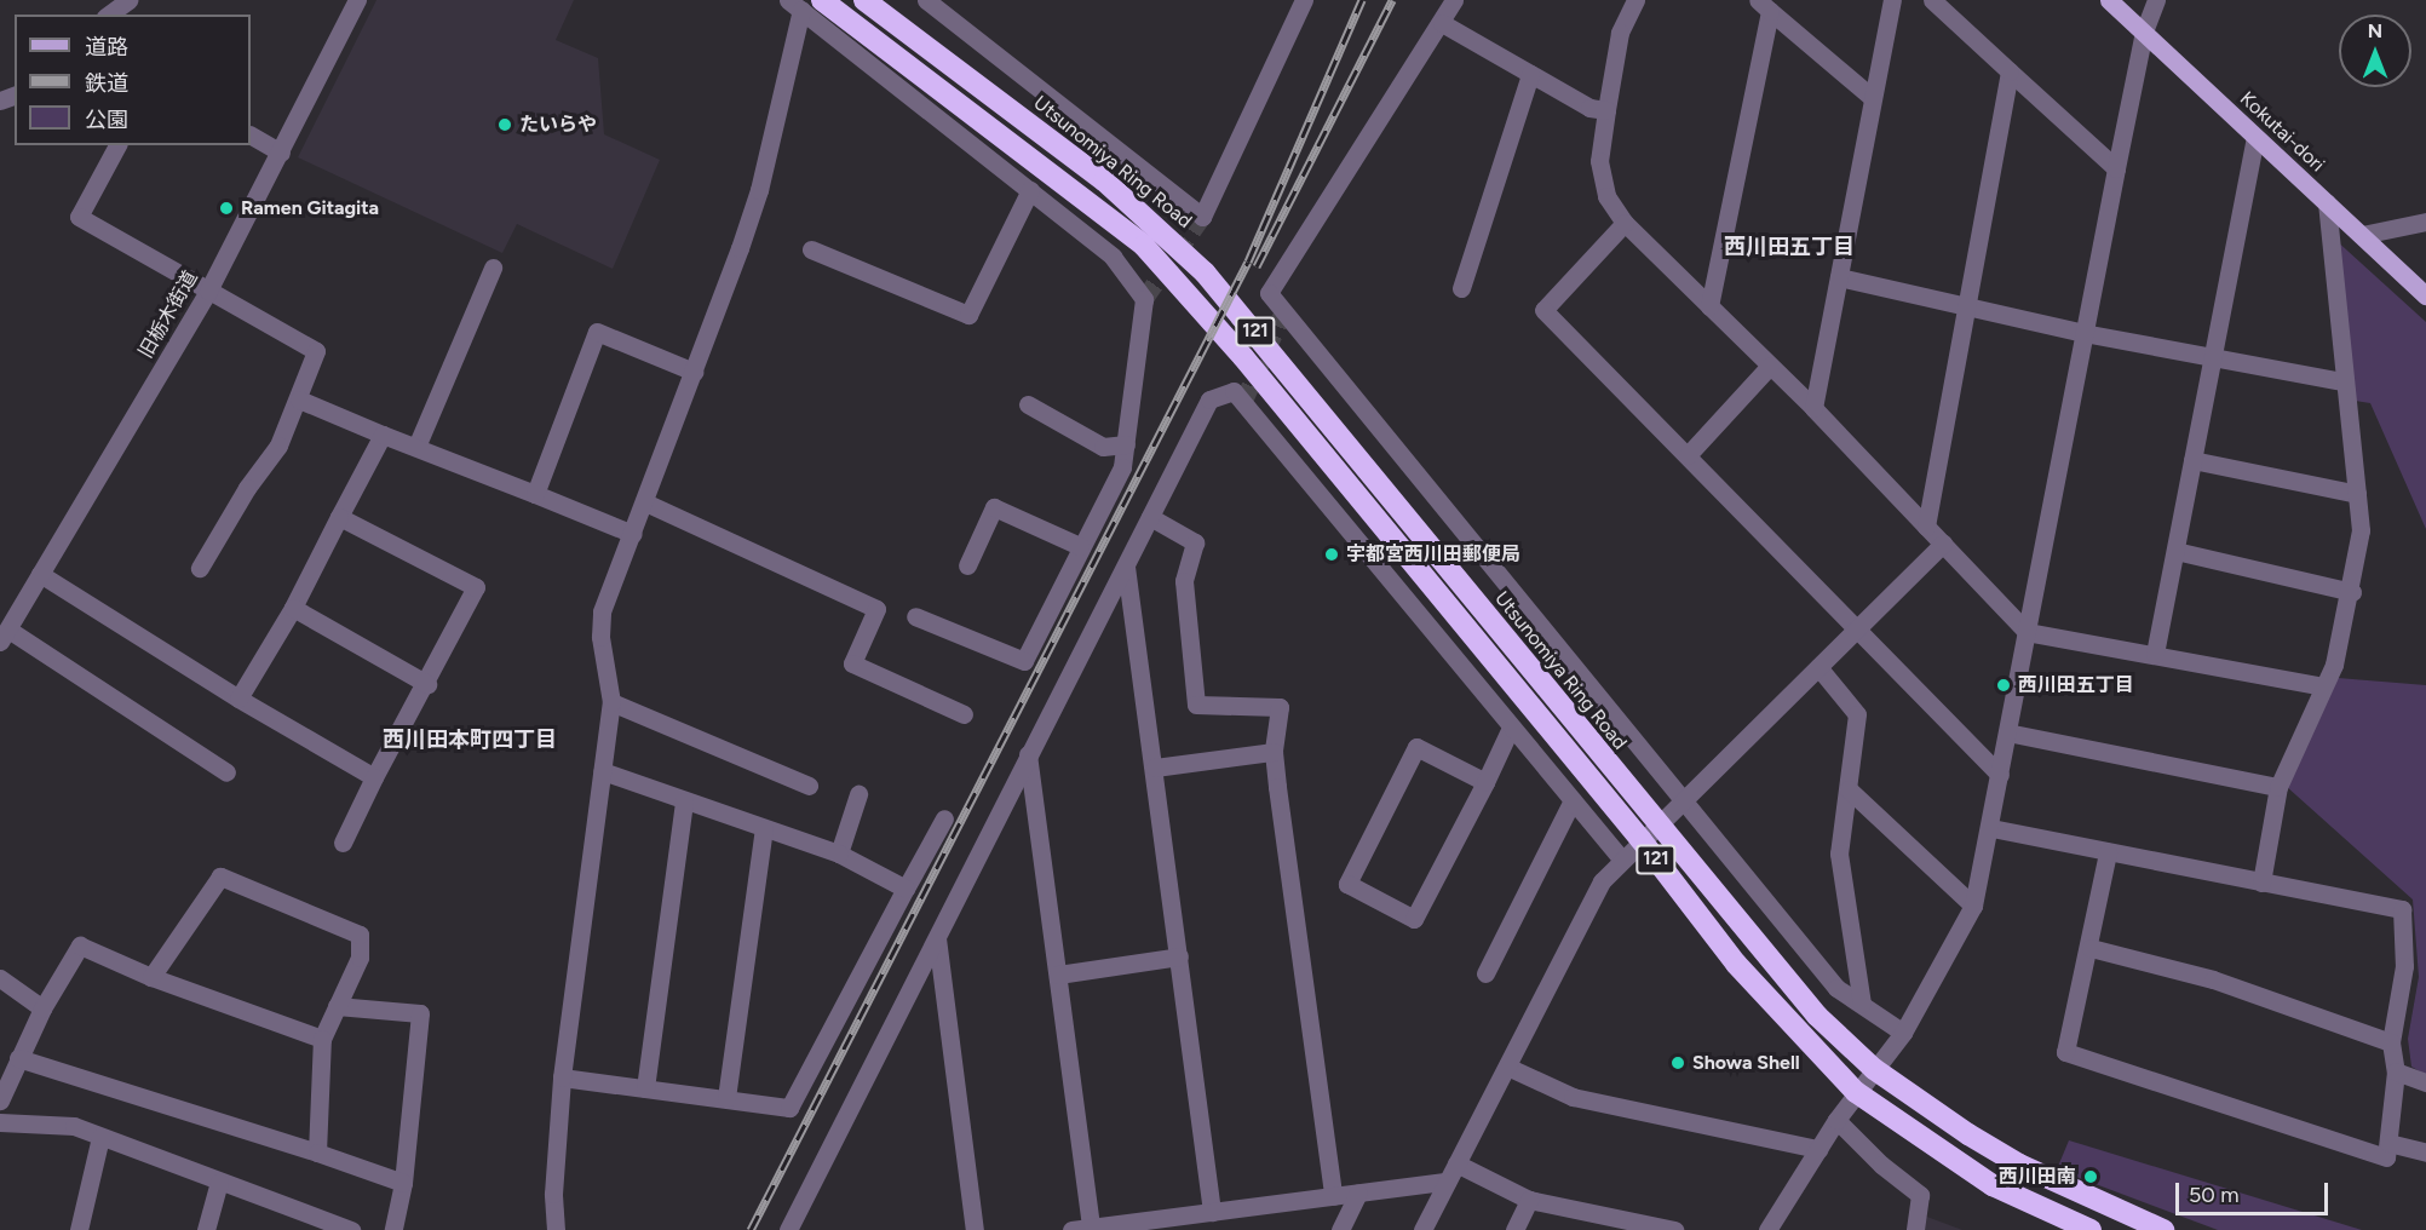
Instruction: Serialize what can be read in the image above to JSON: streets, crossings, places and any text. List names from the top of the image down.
{
  "streets": {
    "highway": ["Utsunomiya Ring Road", "121"],
    "main road": ["Kokutai-dori"],
    "street": ["旧栃木街道"]
  },
  "districts": ["西川田五丁目", "西川田本町四丁目"],
  "places": [
    "たいらや",
    "Ramen Gitagita",
    "宇都宮西川田郵便局",
    "西川田五丁目",
    "Showa Shell",
    "西川田南"
  ],
  "legend": ["道路", "鉄道", "公園"],
  "scale_bar": "50 m",
  "north": "top"
}
